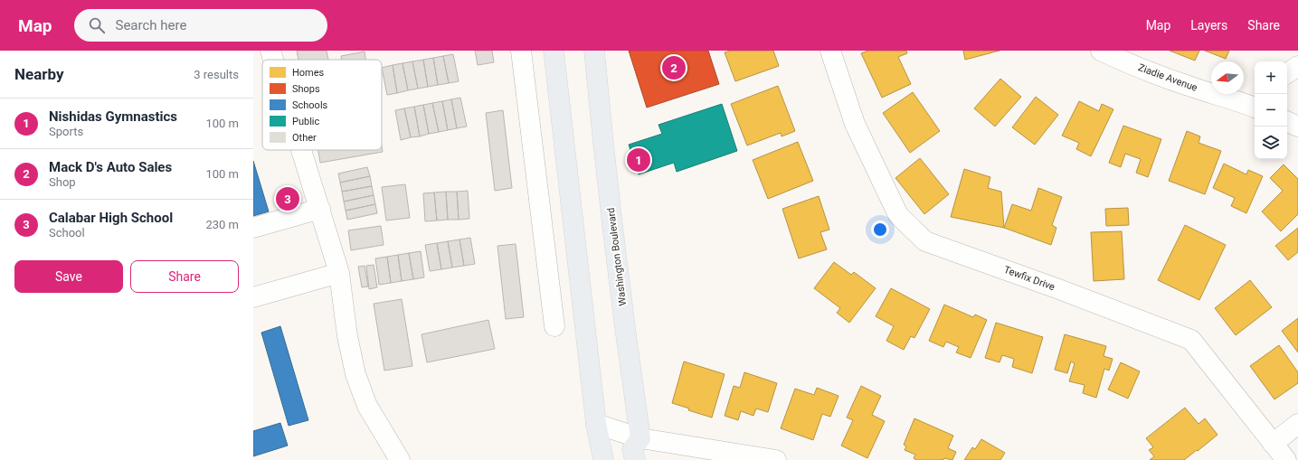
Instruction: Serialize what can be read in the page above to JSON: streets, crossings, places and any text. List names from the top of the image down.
{
  "streets": {
    "highway": ["Washington Boulevard"],
    "street": ["Ziadie Avenue", "Tewfix Drive"]
  },
  "legend": [
    "Homes",
    "Shops",
    "Schools",
    "Public",
    "Other"
  ],
  "north": "left",
  "page": {
    "header": "Map",
    "search": "Search here",
    "nav": ["Map", "Layers", "Share"],
    "heading": ["Nearby", "3 results"],
    "pins": ["2", "1", "3"],
    "map_buttons": ["+", "−"],
    "list": [
      {
        "mark": "1",
        "name": "Nishidas Gymnastics",
        "note": "Sports",
        "value": "100 m"
      },
      {
        "mark": "2",
        "name": "Mack D's Auto Sales",
        "note": "Shop",
        "value": "100 m"
      },
      {
        "mark": "3",
        "name": "Calabar High School",
        "note": "School",
        "value": "230 m"
      }
    ],
    "buttons": ["Save", "Share"]
  }
}
